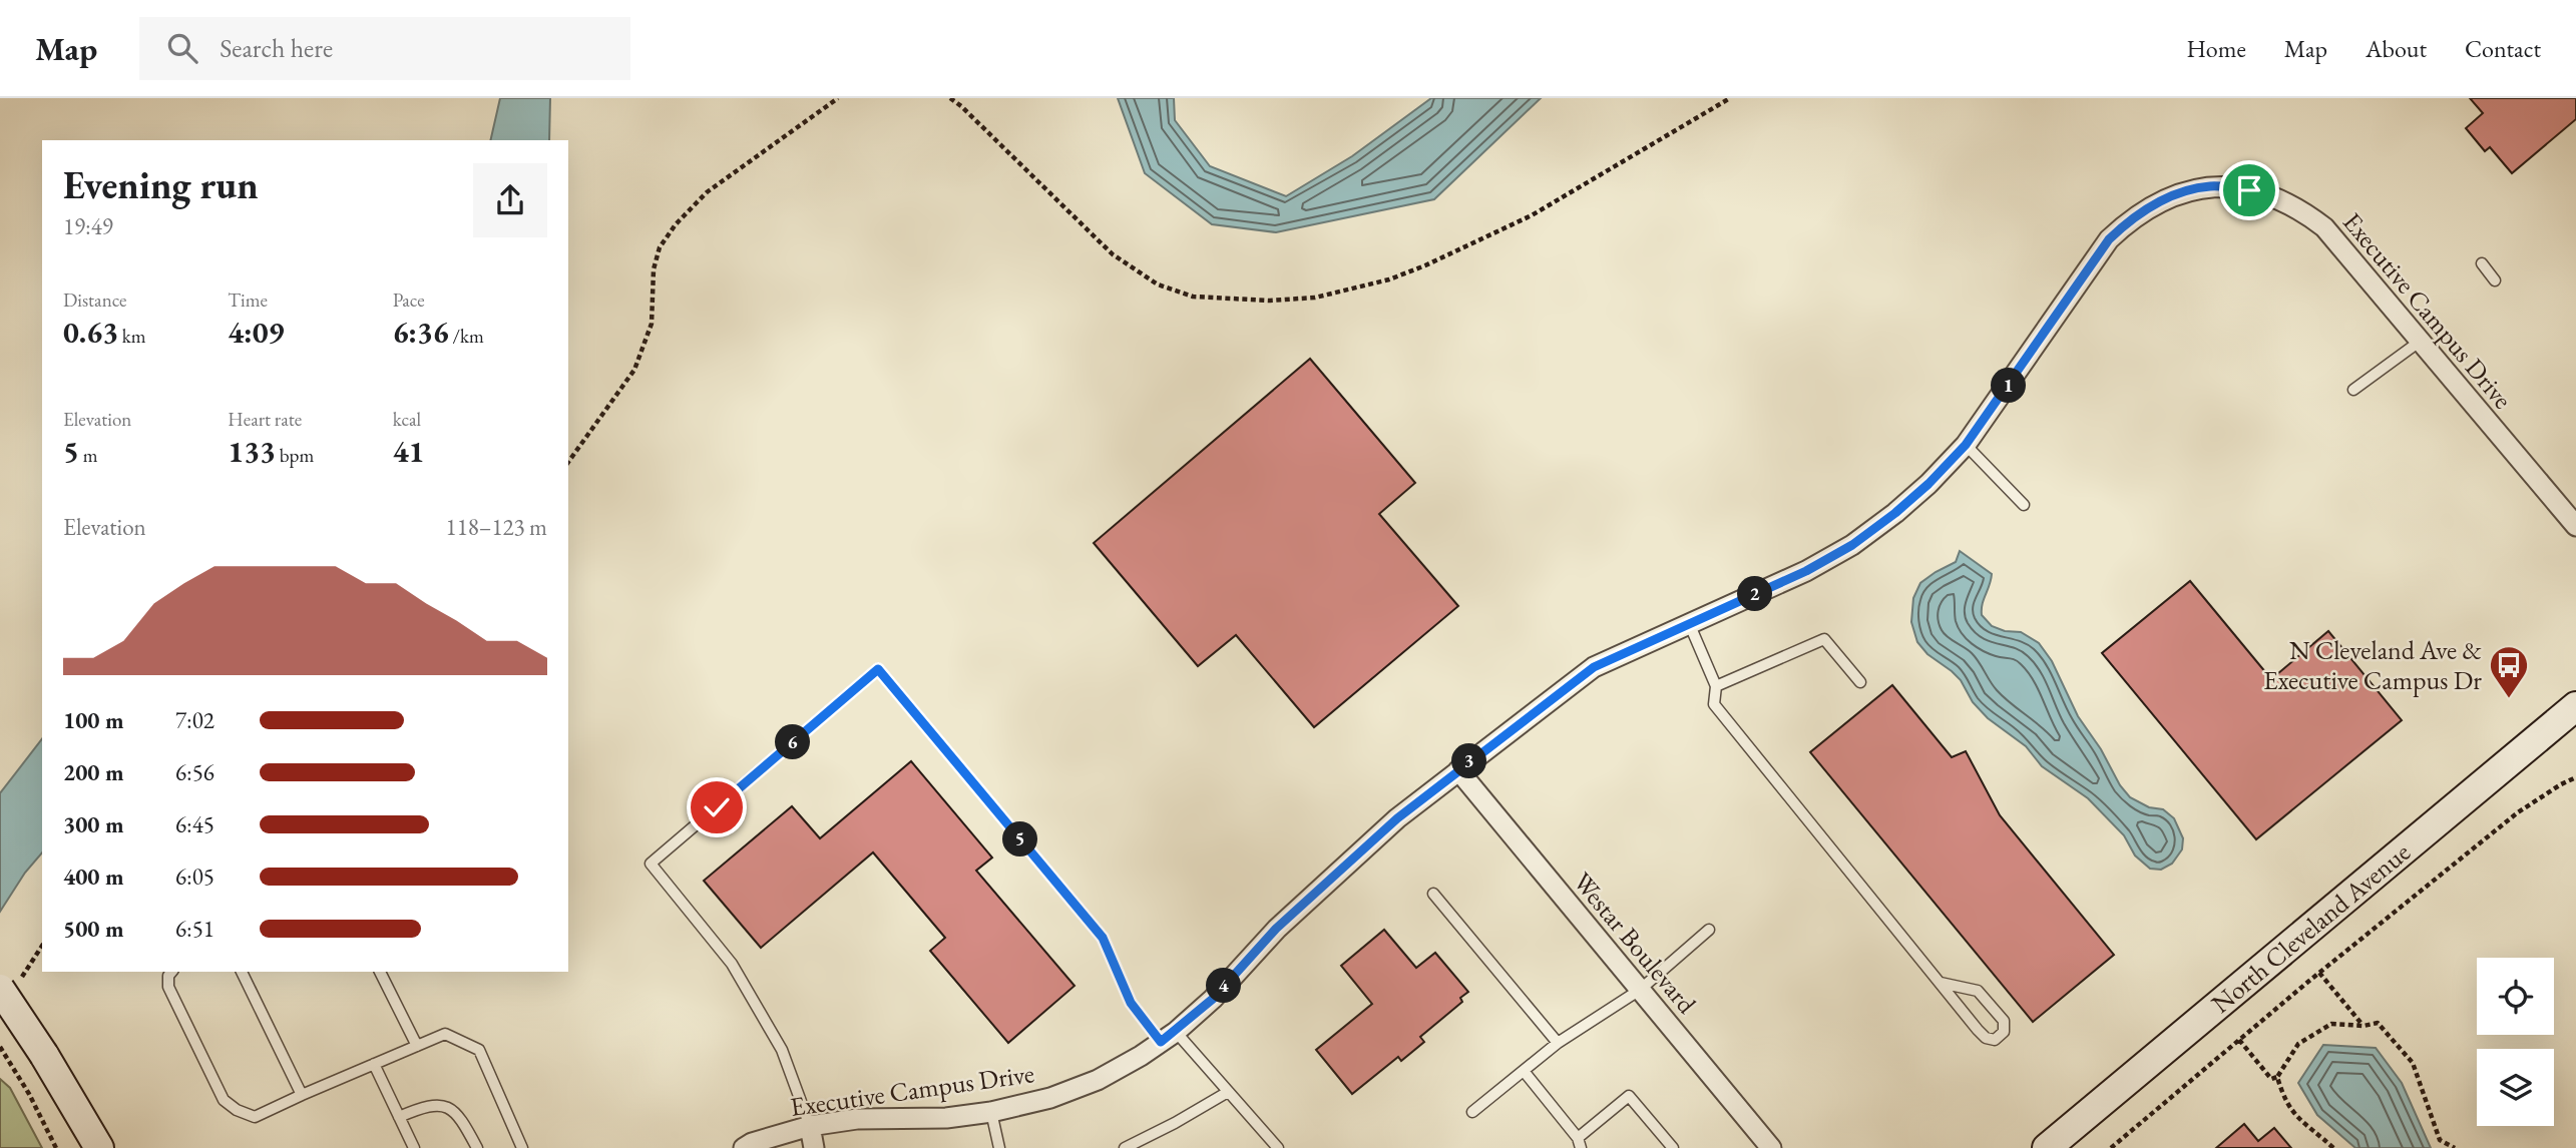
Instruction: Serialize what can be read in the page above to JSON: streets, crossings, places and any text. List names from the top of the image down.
{
  "streets": {
    "main road": ["North Cleveland Avenue"],
    "street": ["Executive Campus Drive", "Westar Boulevard"]
  },
  "crossings": [
    ["Executive Campus Drive", "Westar Boulevard"]
  ],
  "places": {
    "bus stop": ["N Cleveland Ave & Executive Campus Dr"]
  },
  "page": {
    "header": "Map",
    "search": "Search here",
    "nav": [
      "Home",
      "Map",
      "About",
      "Contact"
    ],
    "heading": ["Evening run", "19:49"],
    "stats": [
      ["Distance", "0.63 km"],
      ["Time", "4:09"],
      ["Pace", "6:36 /km"],
      ["Elevation", "5 m"],
      ["Heart rate", "133 bpm"],
      ["kcal", "41"]
    ],
    "pins": [
      "1",
      "2",
      "6",
      "3",
      "5",
      "4"
    ],
    "chart": ["Elevation", "118–123 m"],
    "list": [
      {
        "name": "100 m",
        "note": "7:02"
      },
      {
        "name": "200 m",
        "note": "6:56"
      },
      {
        "name": "300 m",
        "note": "6:45"
      },
      {
        "name": "400 m",
        "note": "6:05"
      },
      {
        "name": "500 m",
        "note": "6:51"
      }
    ]
  }
}
